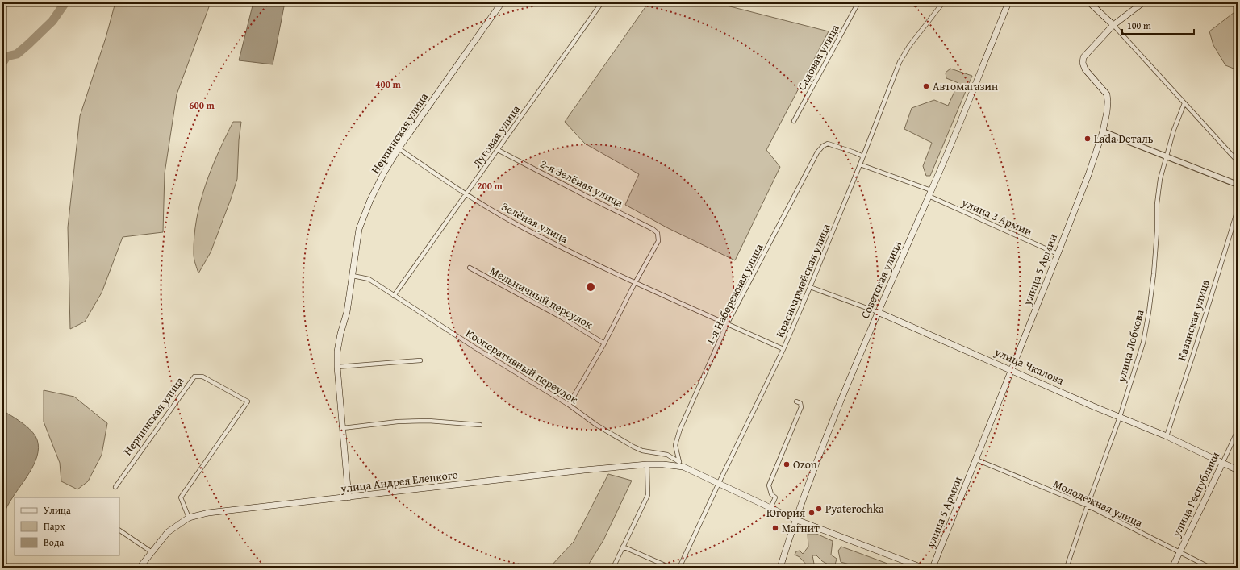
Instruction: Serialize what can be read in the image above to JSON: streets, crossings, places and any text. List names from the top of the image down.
{
  "streets": {
    "main road": [
      "Нерпинская улица",
      "улица 5 Армии",
      "Советская улица",
      "улица Чкалова",
      "улица Андрея Елецкого",
      "улица Республики"
    ],
    "street": [
      "Садовая улица",
      "Луговая улица",
      "2-я Зелёная улица",
      "улица 3 Армии",
      "Зелёная улица",
      "Красноармейская улица",
      "1-я Набережная улица",
      "Мельничный переулок",
      "Казанская улица",
      "улица Лобкова",
      "Кооперативный переулок",
      "Молодежная улица"
    ]
  },
  "crossings": [
    ["Нерпинская улица", "Зелёная улица"],
    ["Нерпинская улица", "Кооперативный переулок"],
    ["Нерпинская улица", "улица Андрея Елецкого"],
    ["Луговая улица", "2-я Зелёная улица"],
    ["Луговая улица", "Зелёная улица"],
    ["Луговая улица", "Кооперативный переулок"],
    ["2-я Зелёная улица", "Зелёная улица"],
    ["улица 3 Армии", "улица 5 Армии"],
    ["улица 3 Армии", "Советская улица"],
    ["улица 3 Армии", "Красноармейская улица"],
    ["Зелёная улица", "Красноармейская улица"],
    ["Зелёная улица", "1-я Набережная улица"],
    ["улица 5 Армии", "улица Чкалова"],
    ["улица 5 Армии", "Молодежная улица"],
    ["Советская улица", "улица Чкалова"],
    ["Советская улица", "улица Андрея Елецкого"],
    ["Красноармейская улица", "1-я Набережная улица"],
    ["Красноармейская улица", "улица Чкалова"],
    ["Красноармейская улица", "улица Андрея Елецкого"],
    ["1-я Набережная улица", "Кооперативный переулок"],
    ["Казанская улица", "улица Чкалова"],
    ["улица Лобкова", "улица Чкалова"],
    ["улица Лобкова", "Молодежная улица"],
    ["Кооперативный переулок", "улица Андрея Елецкого"],
    ["улица Чкалова", "улица Республики"],
    ["улица Республики", "Молодежная улица"]
  ],
  "places": [
    "Автомагазин",
    "Lada Dеталь",
    "Ozon",
    "Pyaterochka",
    "Югория",
    "Магнит"
  ],
  "legend": ["Улица", "Парк", "Вода"],
  "scale_bar": "100 m",
  "rings": ["400 m", "600 m", "200 m"]
}
